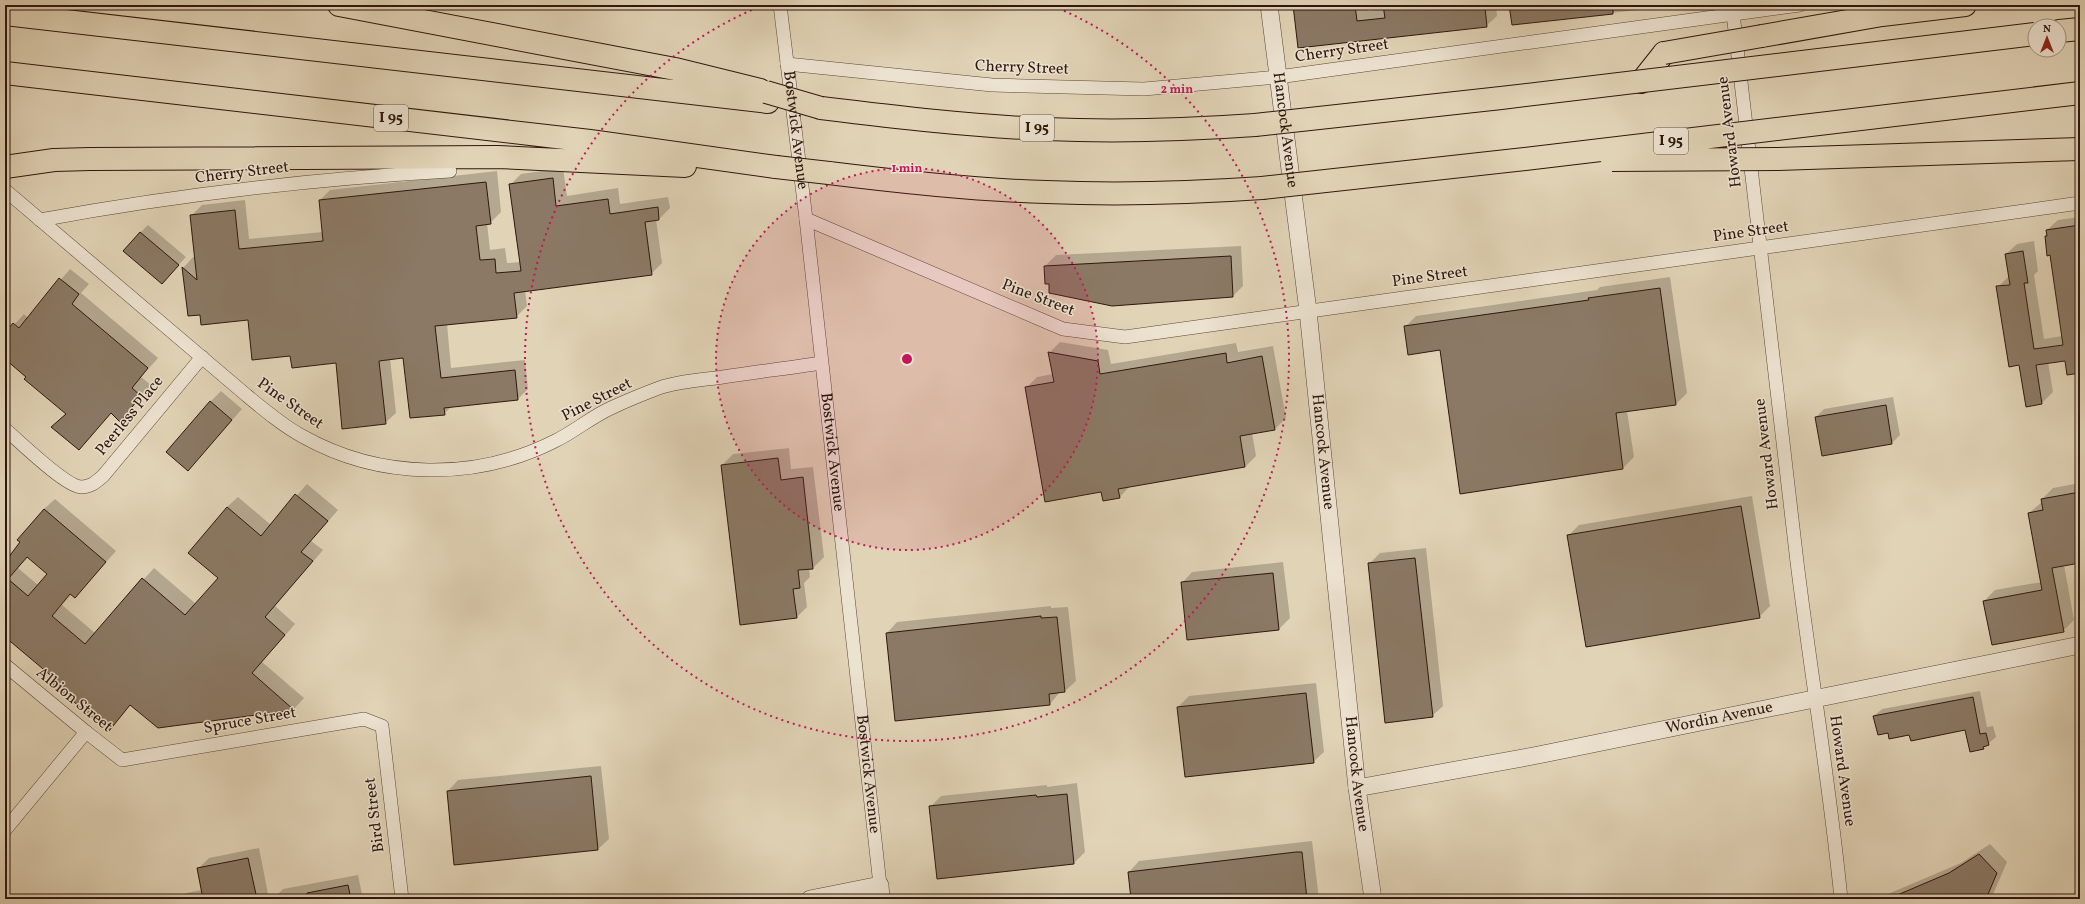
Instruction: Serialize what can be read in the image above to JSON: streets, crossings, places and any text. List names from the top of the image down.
{
  "streets": {
    "highway": ["I 95"],
    "street": [
      "Cherry Street",
      "Bostwick Avenue",
      "Hancock Avenue",
      "Howard Avenue",
      "Pine Street",
      "Peerless Place",
      "Albion Street",
      "Wordin Avenue",
      "Spruce Street",
      "Bird Street"
    ]
  },
  "crossings": [
    ["Cherry Street", "Bostwick Avenue"],
    ["Cherry Street", "Hancock Avenue"],
    ["Cherry Street", "Howard Avenue"],
    ["Cherry Street", "Pine Street"],
    ["Bostwick Avenue", "Pine Street"],
    ["Hancock Avenue", "Pine Street"],
    ["Hancock Avenue", "Wordin Avenue"],
    ["Howard Avenue", "Pine Street"],
    ["Howard Avenue", "Wordin Avenue"],
    ["Pine Street", "Peerless Place"],
    ["Albion Street", "Spruce Street"],
    ["Spruce Street", "Bird Street"]
  ],
  "north": "top",
  "rings": ["2 min", "1 min"]
}
